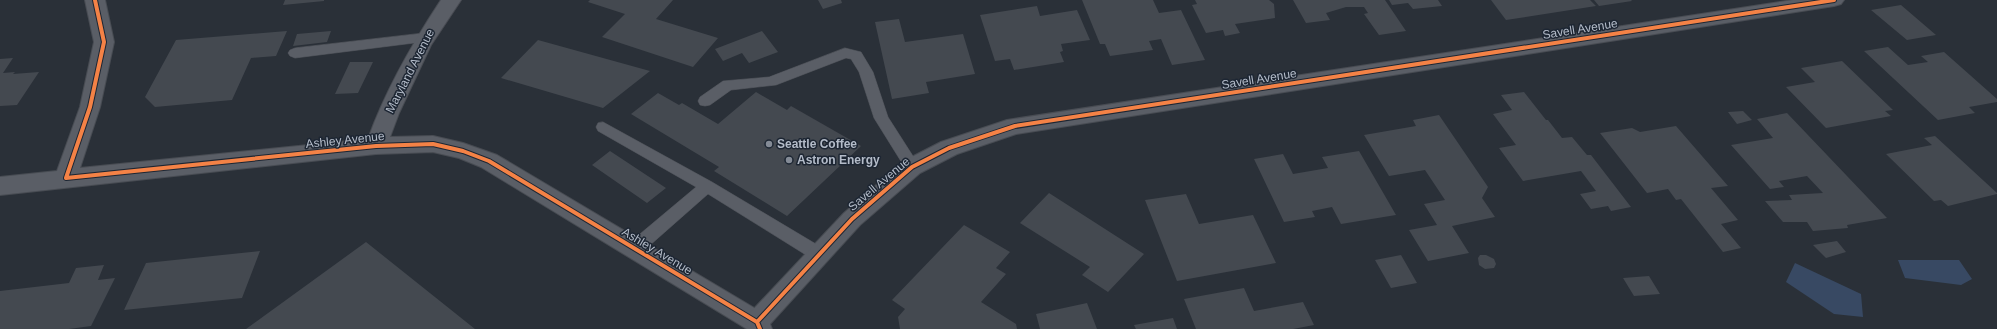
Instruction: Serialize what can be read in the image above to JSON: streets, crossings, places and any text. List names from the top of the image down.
{
  "streets": {
    "street": ["Savell Avenue", "Maryland Avenue", "Ashley Avenue"]
  },
  "crossings": [
    ["Savell Avenue", "Ashley Avenue"],
    ["Maryland Avenue", "Ashley Avenue"]
  ],
  "places": ["Seattle Coffee", "Astron Energy"]
}
